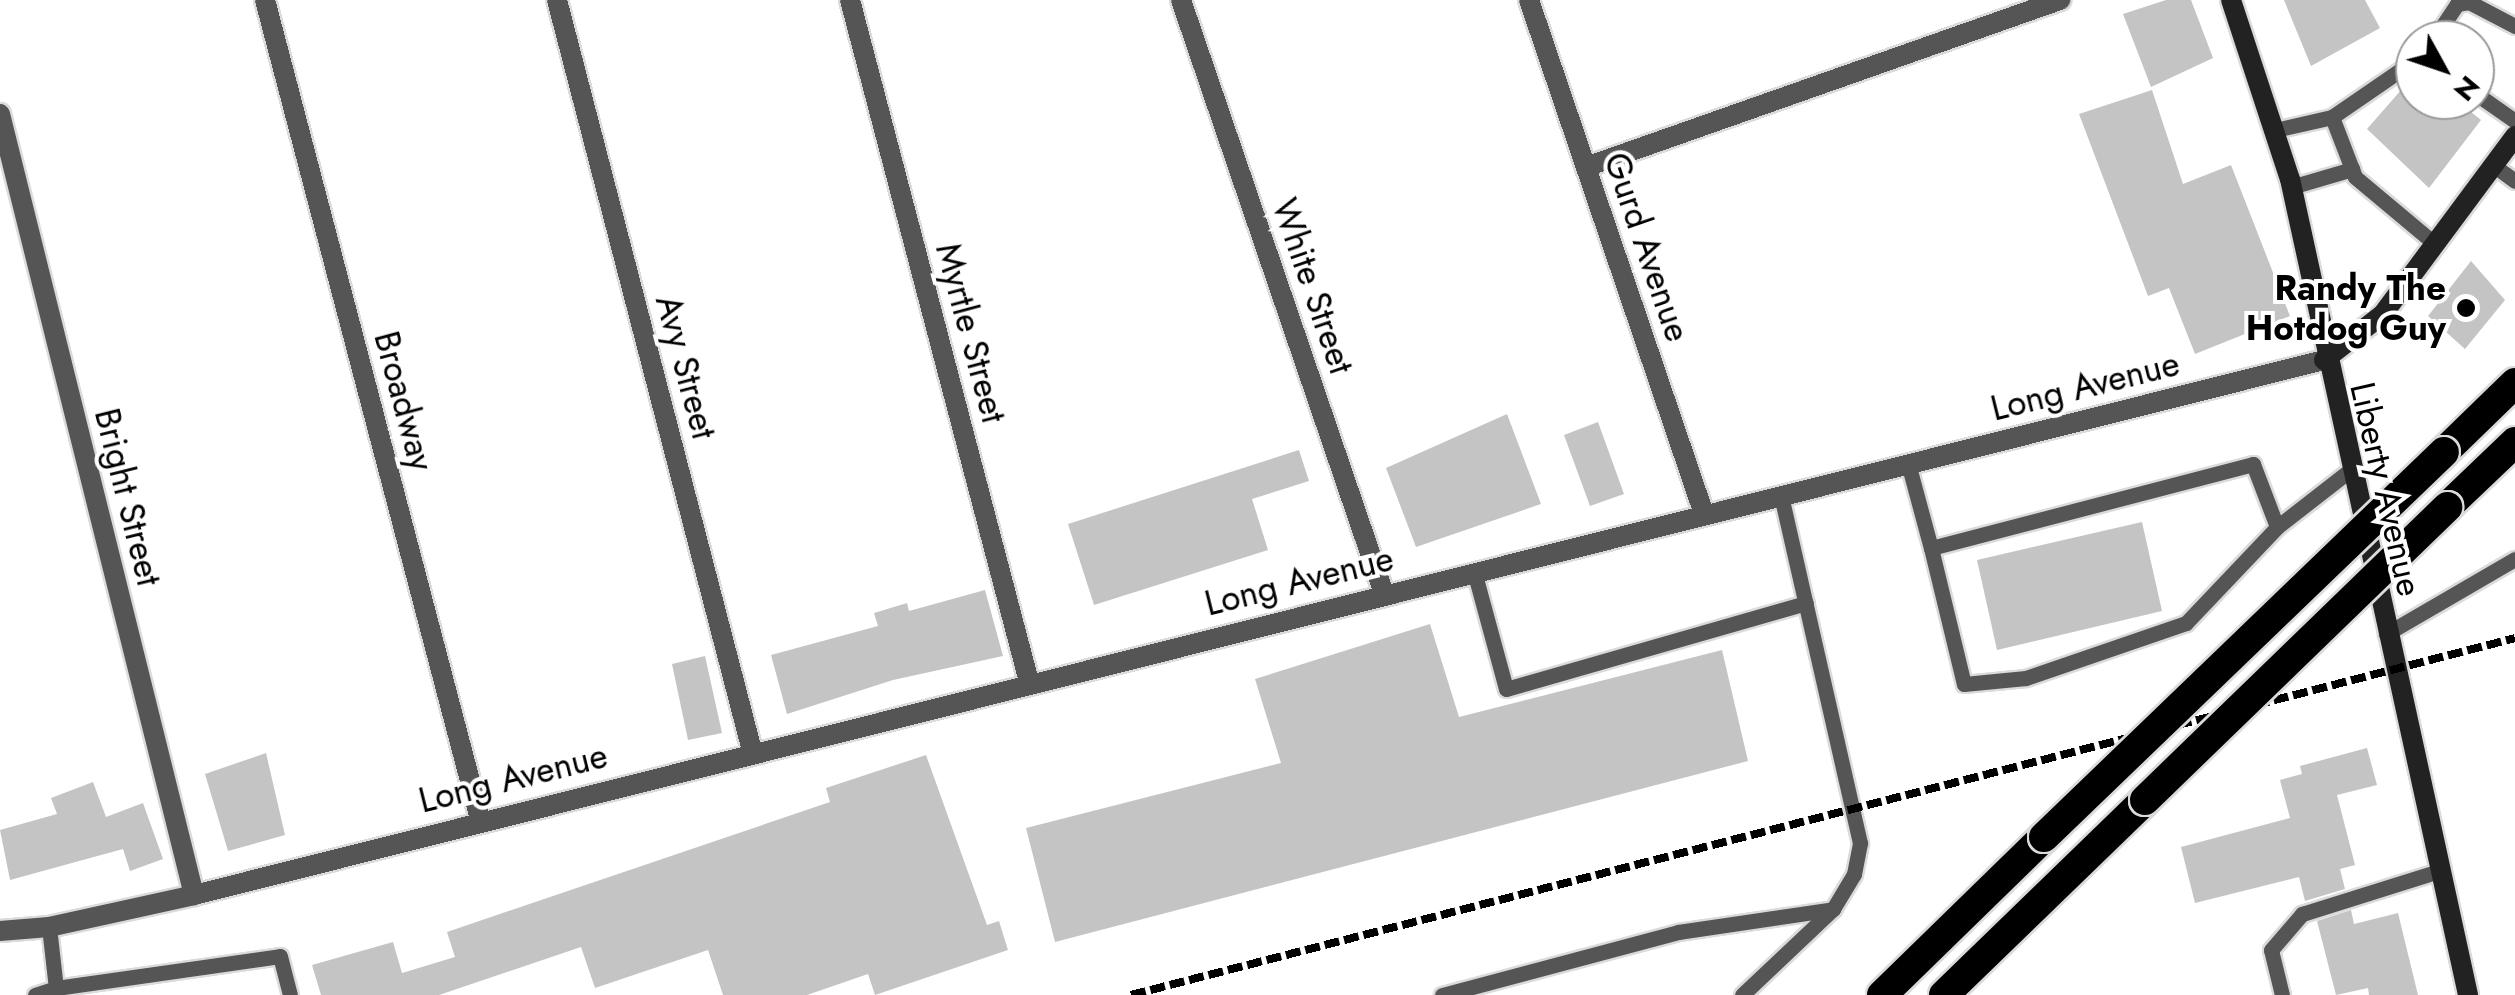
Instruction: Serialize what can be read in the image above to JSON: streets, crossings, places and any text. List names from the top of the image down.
{
  "streets": {
    "street": [
      "Gurd Avenue",
      "White Street",
      "Myrtle Street",
      "Avy Street",
      "Long Avenue",
      "Broadway",
      "Liberty Avenue",
      "Bright Street"
    ]
  },
  "crossings": [
    ["Gurd Avenue", "Long Avenue"],
    ["White Street", "Long Avenue"],
    ["Myrtle Street", "Long Avenue"],
    ["Avy Street", "Long Avenue"],
    ["Long Avenue", "Broadway"],
    ["Long Avenue", "Liberty Avenue"],
    ["Long Avenue", "Bright Street"]
  ],
  "places": ["Randy The Hotdog Guy"],
  "north": "bottom right"
}
